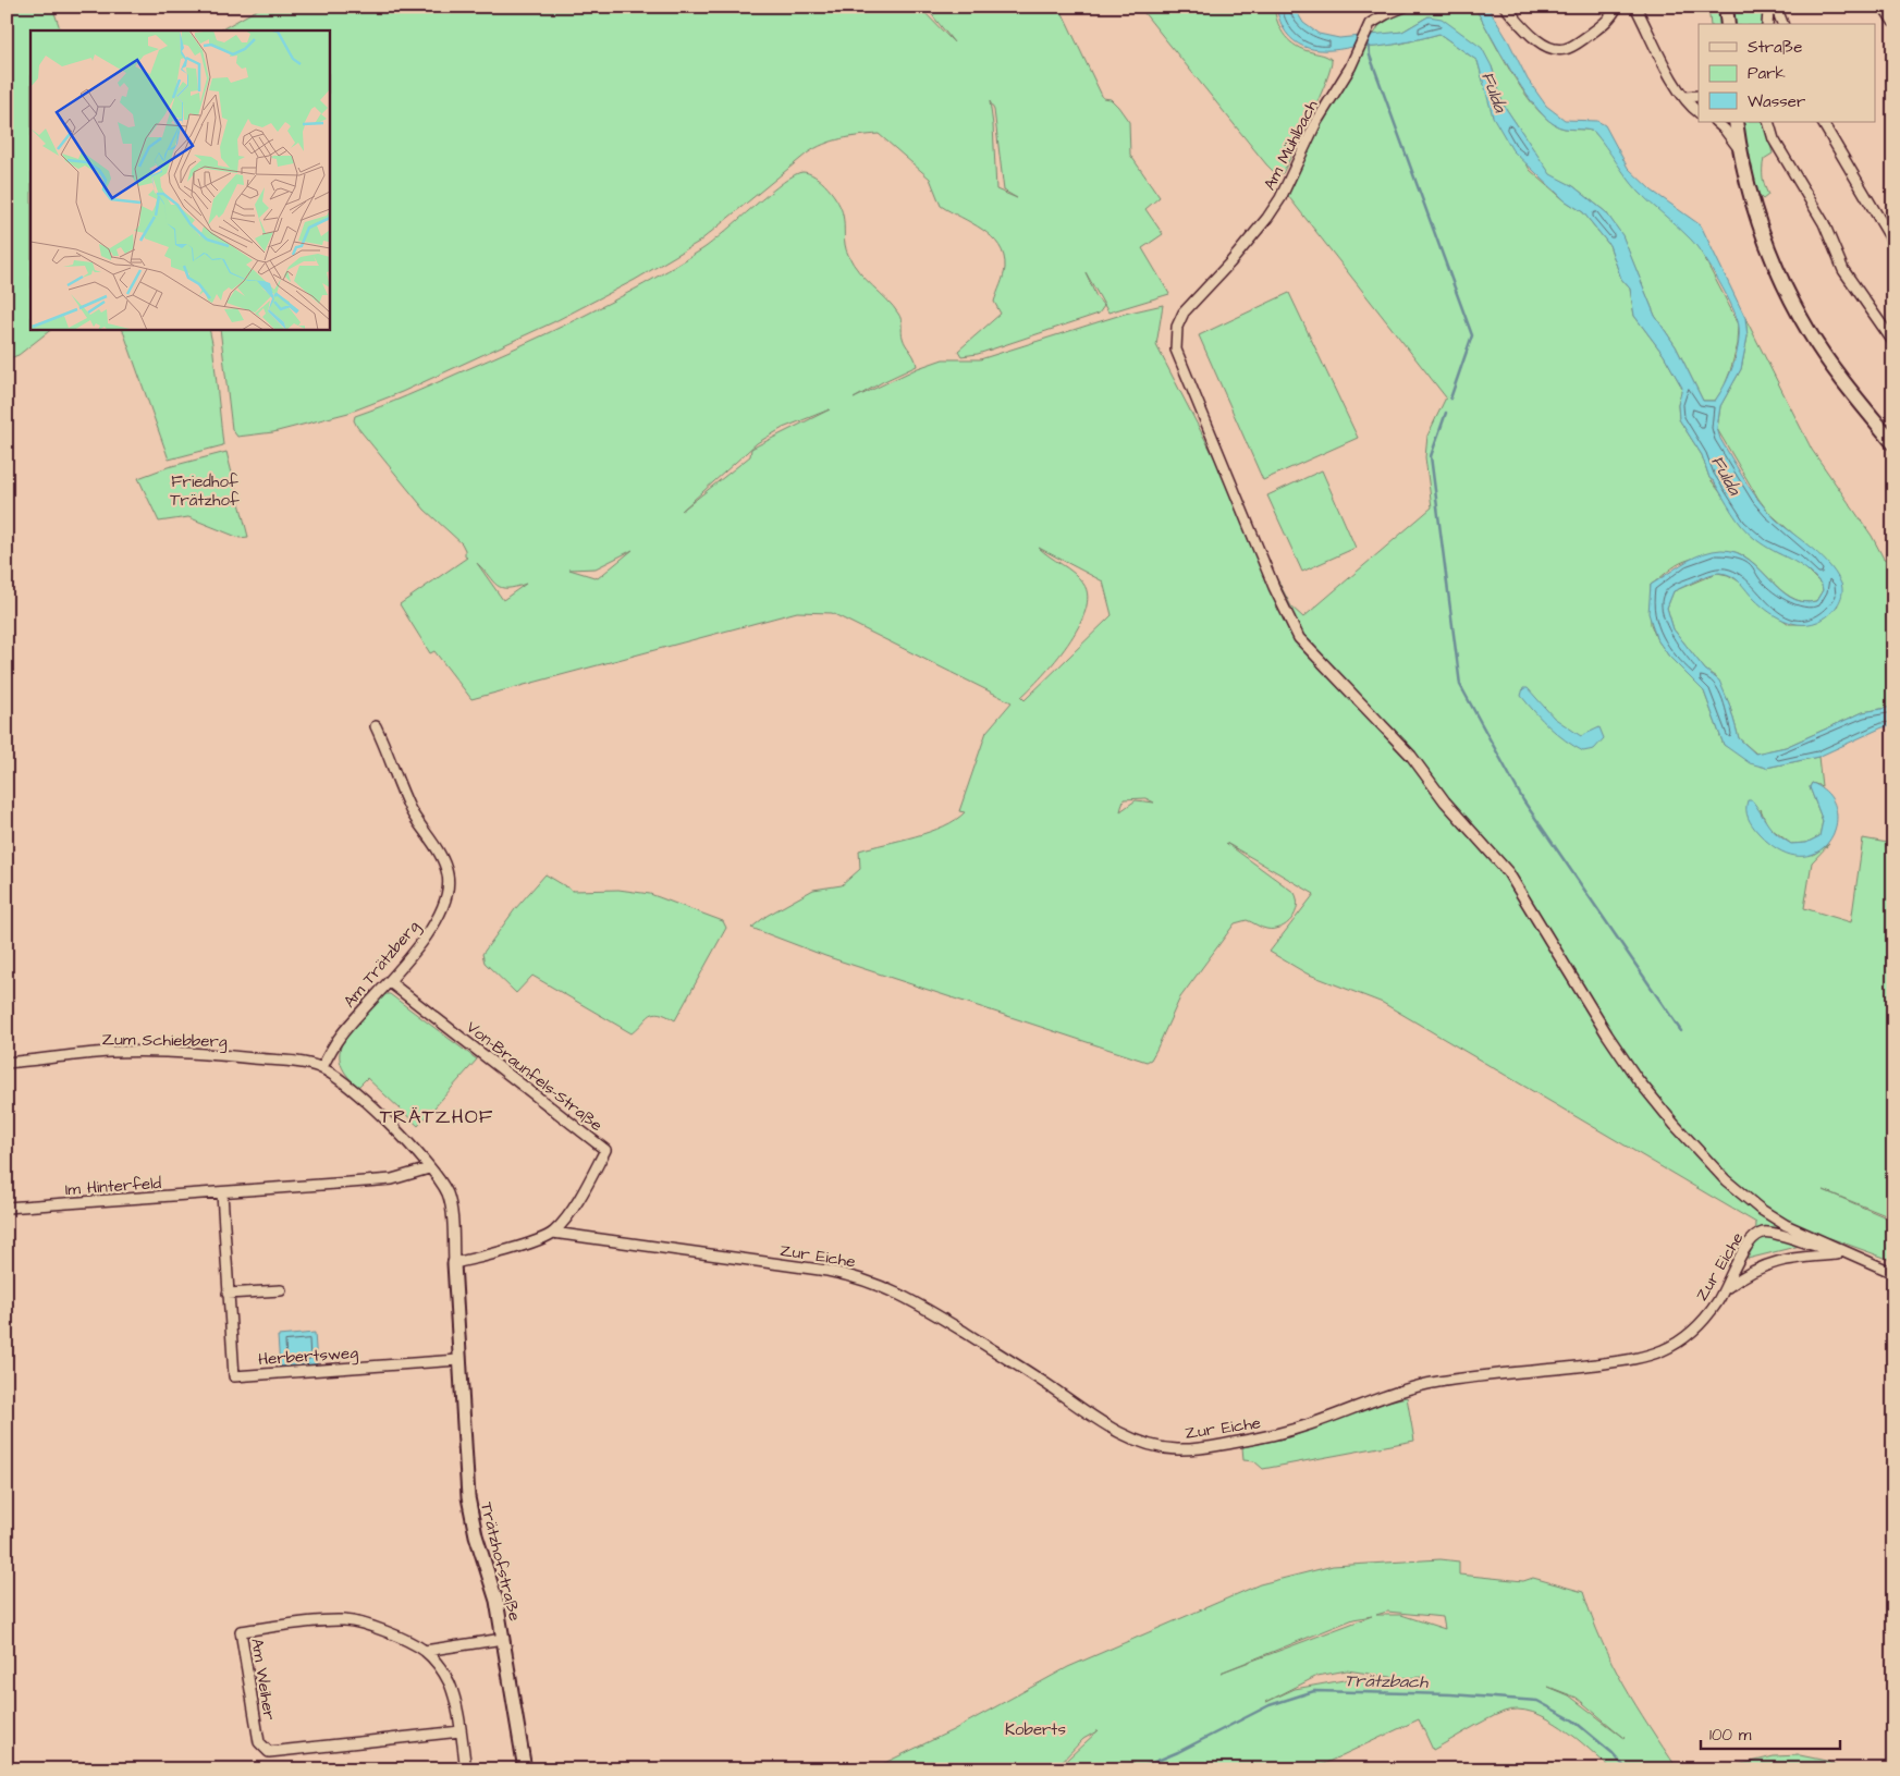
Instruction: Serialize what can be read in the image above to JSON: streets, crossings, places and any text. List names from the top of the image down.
{
  "streets": {
    "street": [
      "Am Mühlbach",
      "Am Trätzberg",
      "Zum Schiebberg",
      "Von-Braunfels-Straße",
      "Im Hinterfeld",
      "Zur Eiche",
      "Herbertsweg",
      "Trätzhofstraße",
      "Am Weiher"
    ]
  },
  "crossings": [
    ["Am Mühlbach", "Zur Eiche"],
    ["Am Trätzberg", "Zum Schiebberg"],
    ["Am Trätzberg", "Von-Braunfels-Straße"],
    ["Am Trätzberg", "Trätzhofstraße"],
    ["Zum Schiebberg", "Trätzhofstraße"],
    ["Von-Braunfels-Straße", "Zur Eiche"],
    ["Im Hinterfeld", "Trätzhofstraße"],
    ["Herbertsweg", "Trätzhofstraße"]
  ],
  "districts": ["TRÄTZHOF"],
  "water": ["Fulda", "Trätzbach"],
  "parks": ["Friedhof Trätzhof", "Koberts"],
  "legend": ["Straße", "Park", "Wasser"],
  "scale_bar": "100 m"
}
